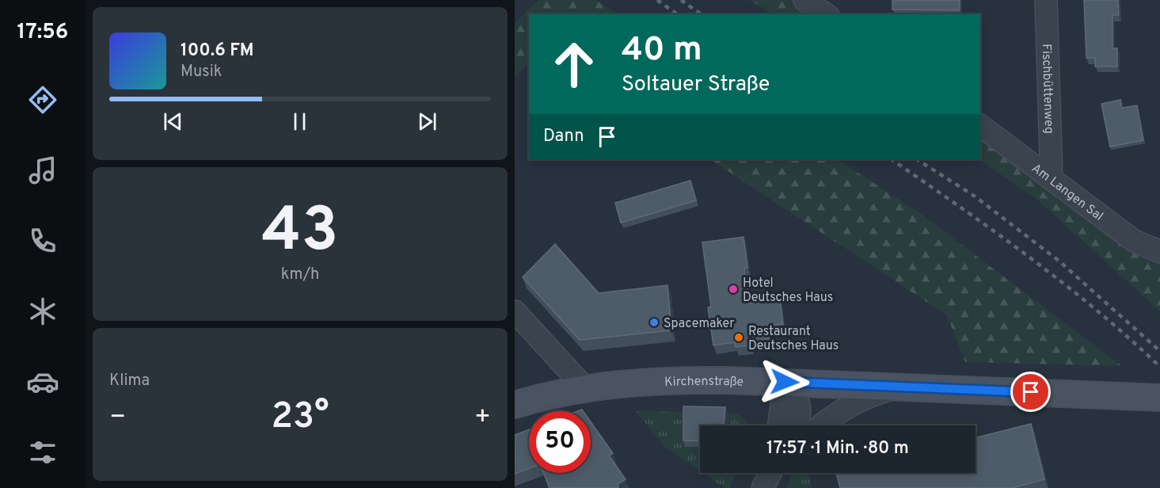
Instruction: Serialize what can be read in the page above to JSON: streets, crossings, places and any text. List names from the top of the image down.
{
  "streets": {
    "main road": ["Kirchenstraße"],
    "street": ["Fischbüttenweg", "Am Langen Sal"]
  },
  "crossings": [
    ["Fischbüttenweg", "Am Langen Sal"]
  ],
  "places": ["Hotel Deutsches Haus", "Spacemaker", "Restaurant Deutsches Haus"],
  "page": {
    "tabs": "17:56",
    "turn": ["40 m", "Soltauer Straße"],
    "song": ["100.6 FM", "Musik"],
    "then": "Dann",
    "tile": [
      ["43", "km/h"],
      "Klima"
    ],
    "heat": ["−", "23°", "+"],
    "limit": "50",
    "trip": "17:57 · 1 Min. · 80 m"
  }
}
